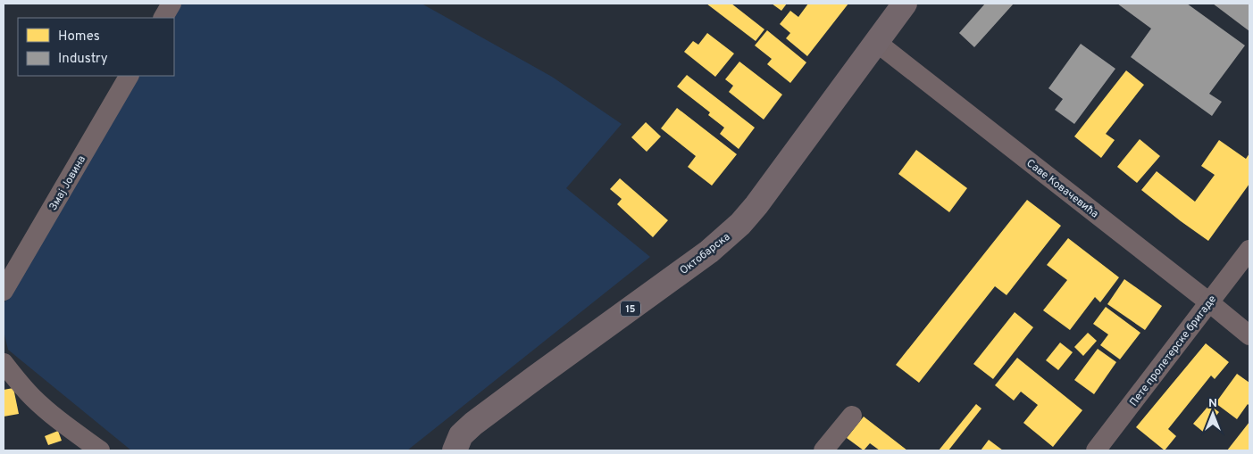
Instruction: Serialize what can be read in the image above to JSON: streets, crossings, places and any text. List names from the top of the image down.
{
  "streets": {
    "main road": ["Октобарска", "15"],
    "street": ["Змај Јовина", "Саве Ковачевића", "Пете пролетерске бригаде"]
  },
  "crossings": [
    ["Саве Ковачевића", "Октобарска"],
    ["Саве Ковачевића", "Пете пролетерске бригаде"]
  ],
  "legend": ["Homes", "Industry"],
  "north": "top"
}
